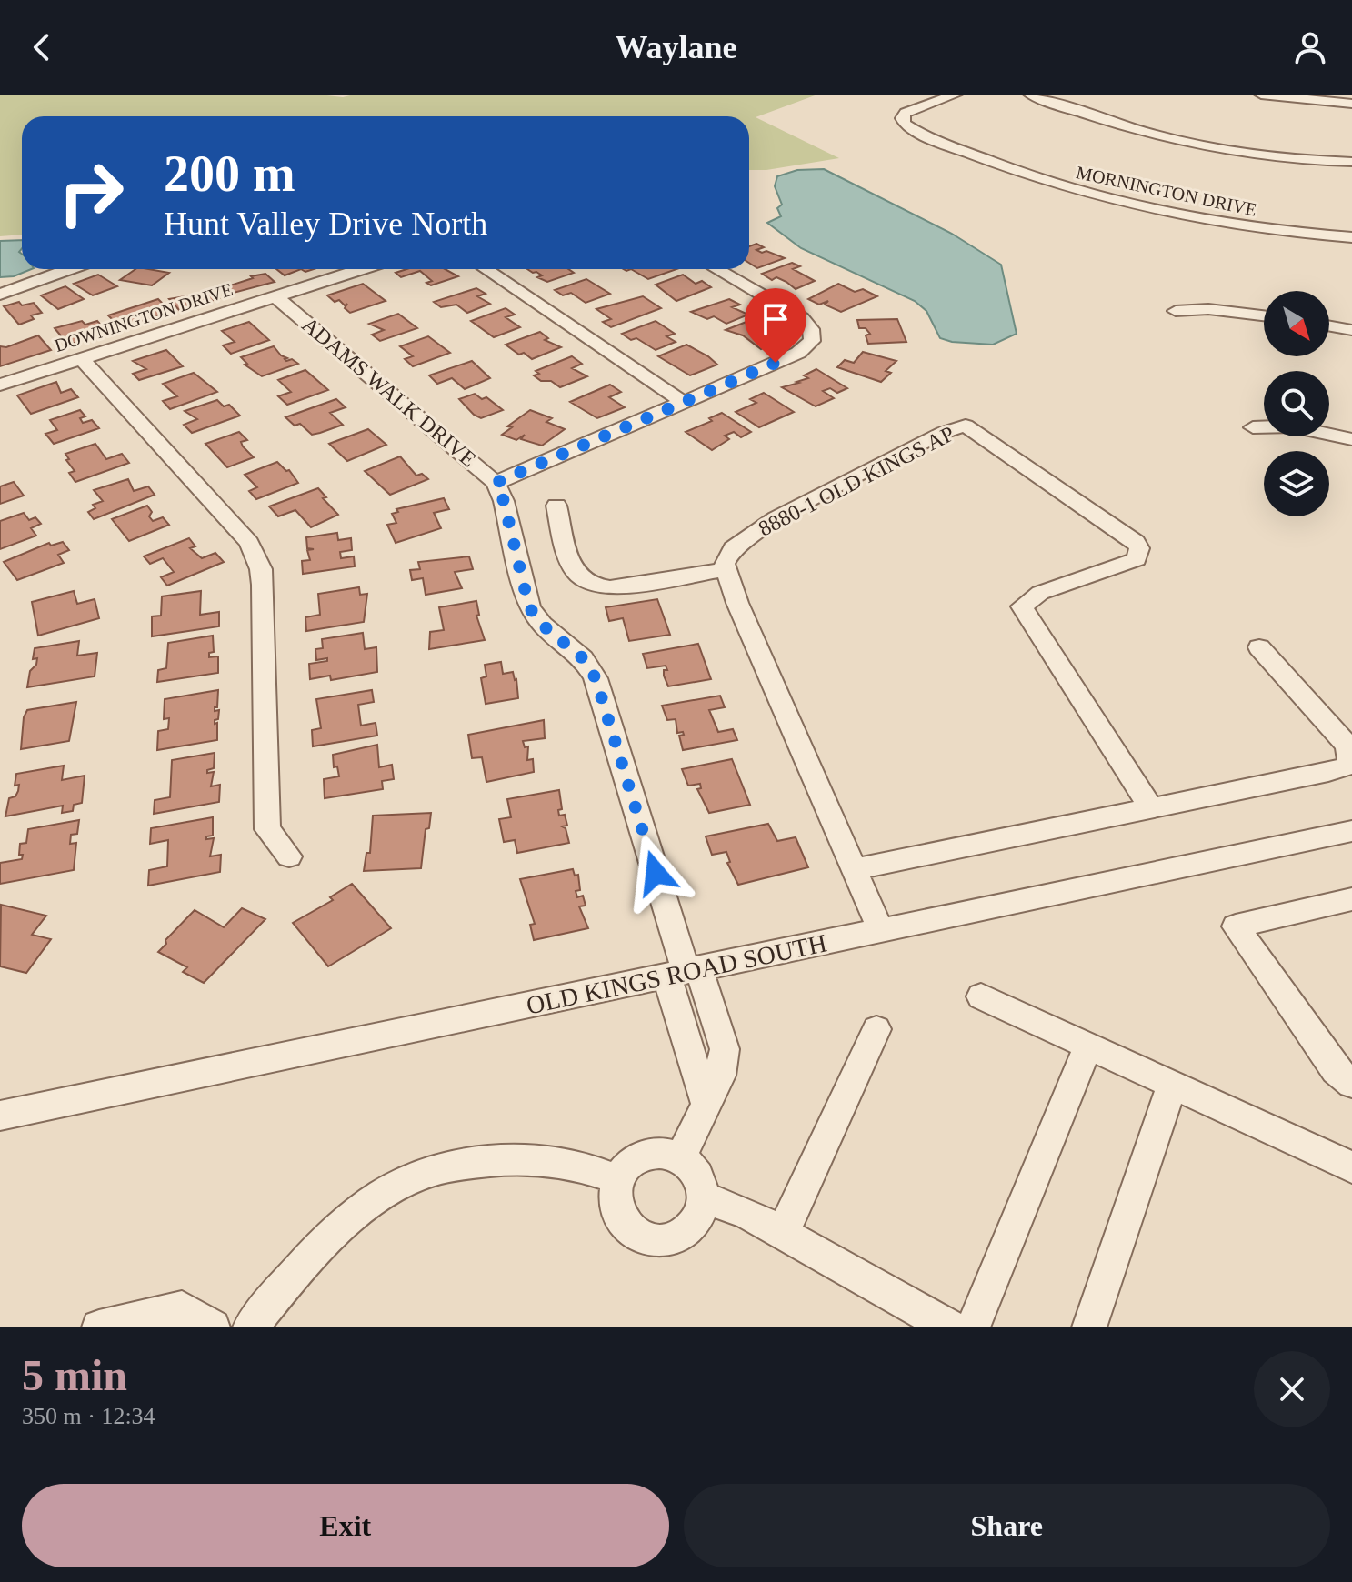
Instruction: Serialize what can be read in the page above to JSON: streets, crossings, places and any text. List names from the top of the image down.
{
  "streets": {
    "street": [
      "MORNINGTON DRIVE",
      "DOWNINGTON DRIVE",
      "ADAMS WALK DRIVE",
      "8880-1 OLD KINGS AP",
      "OLD KINGS ROAD SOUTH"
    ]
  },
  "crossings": [
    ["DOWNINGTON DRIVE", "ADAMS WALK DRIVE"],
    ["ADAMS WALK DRIVE", "OLD KINGS ROAD SOUTH"]
  ],
  "north": "bottom right",
  "page": {
    "header": "Waylane",
    "turn": ["200 m", "Hunt Valley Drive North"],
    "heading": ["5 min", "350 m · 12:34"],
    "buttons": ["Exit", "Share"]
  }
}
